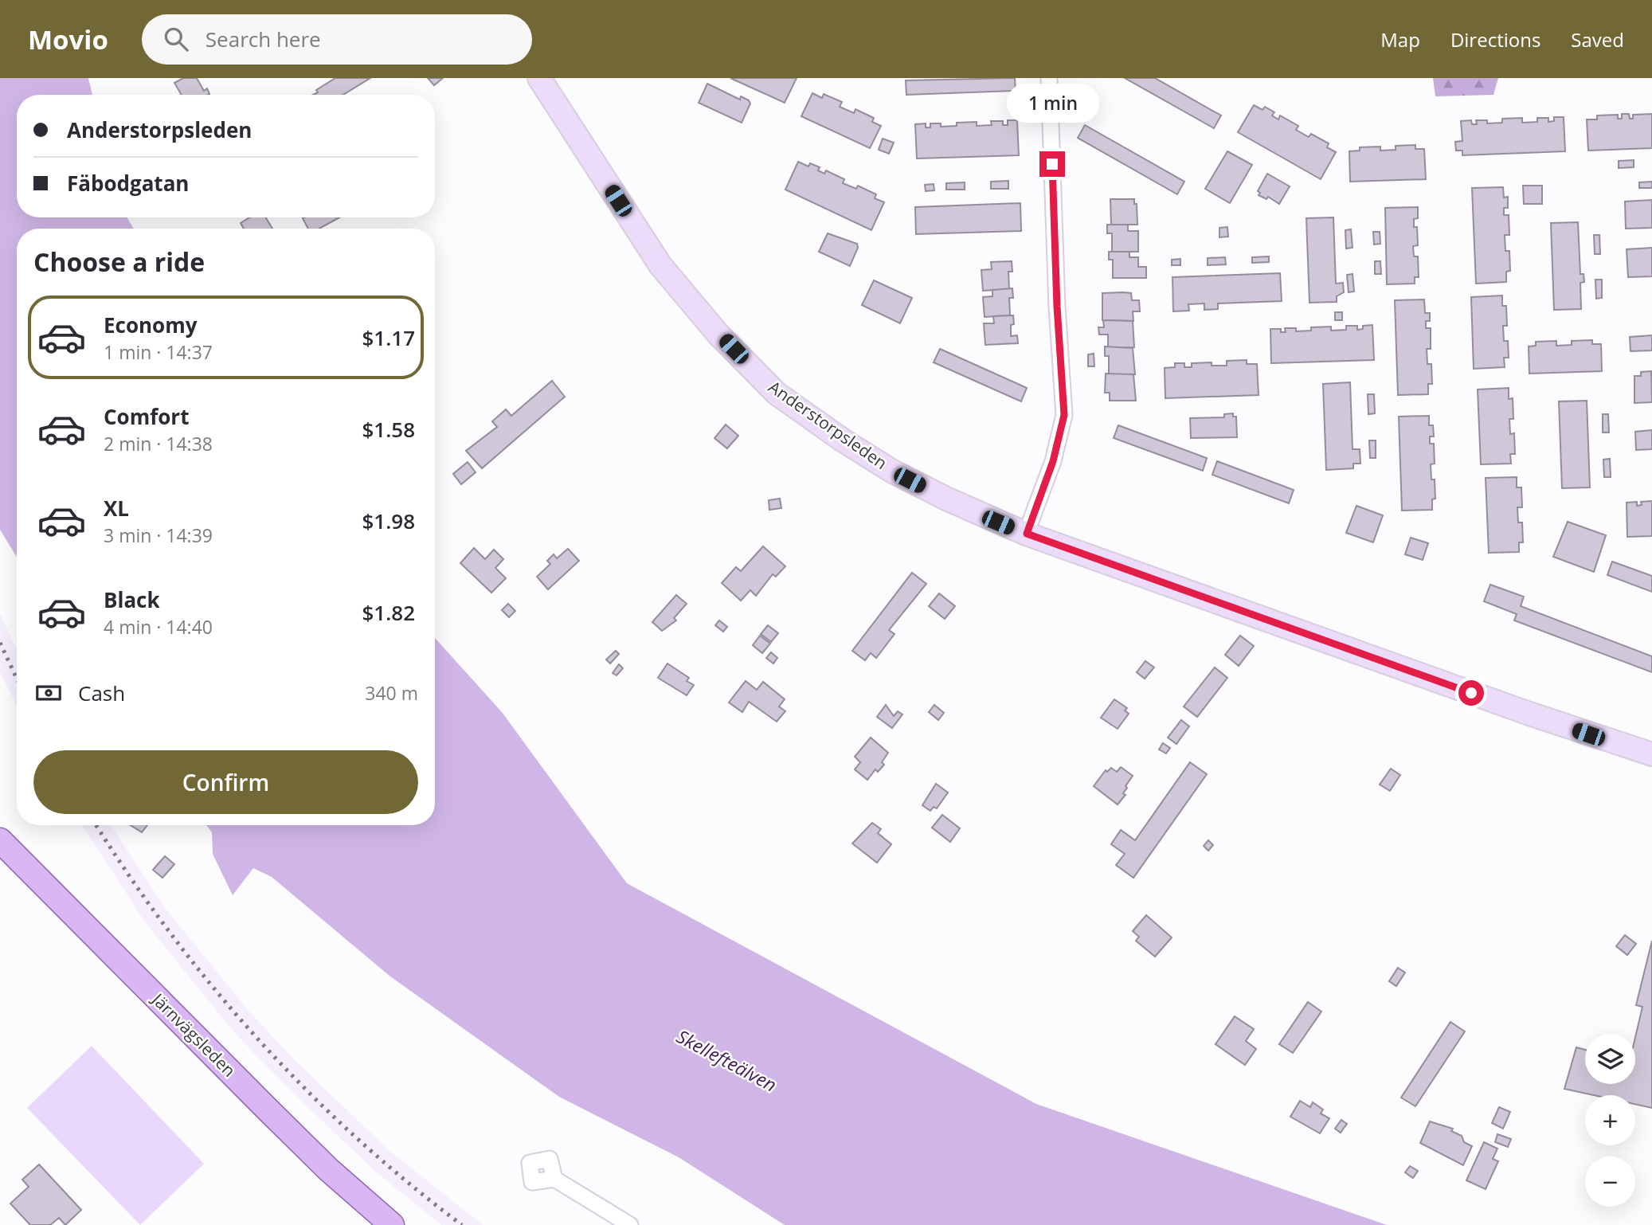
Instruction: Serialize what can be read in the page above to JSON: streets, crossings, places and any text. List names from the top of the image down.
{
  "streets": {
    "main road": ["Anderstorpsleden", "Järnvägsleden"]
  },
  "water": ["Skellefteälven"],
  "page": {
    "header": "Movio",
    "search": "Search here",
    "nav": ["Map", "Directions", "Saved"],
    "bubble": "1 min",
    "banner": ["Anderstorpsleden", "Fäbodgatan"],
    "heading": "Choose a ride",
    "list": [
      {
        "name": "Economy",
        "note": "1 min · 14:37",
        "value": "$1.17"
      },
      {
        "name": "Comfort",
        "note": "2 min · 14:38",
        "value": "$1.58"
      },
      {
        "name": "XL",
        "note": "3 min · 14:39",
        "value": "$1.98"
      },
      {
        "name": "Black",
        "note": "4 min · 14:40",
        "value": "$1.82"
      }
    ],
    "pay": ["Cash", "340 m"],
    "buttons": "Confirm",
    "map_buttons": ["+", "−"]
  }
}
